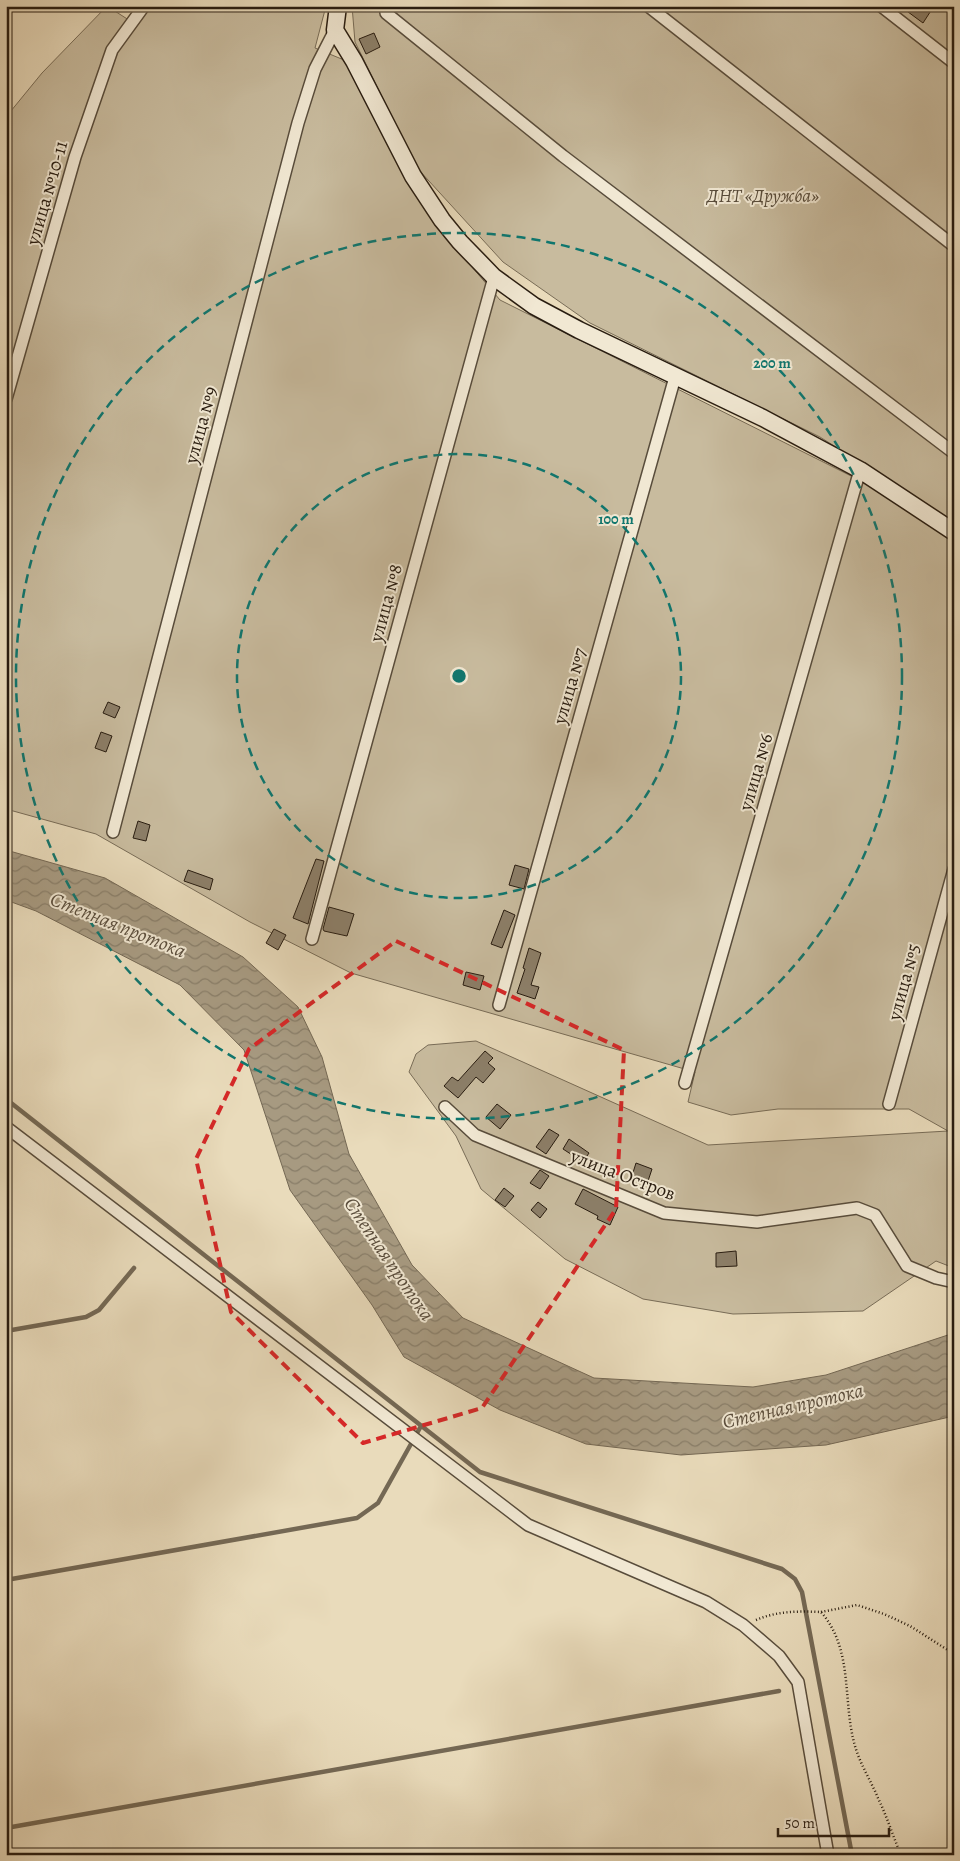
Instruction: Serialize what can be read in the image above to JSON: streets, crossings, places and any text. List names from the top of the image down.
{
  "streets": {
    "street": [
      "улица №10-11",
      "улица №9",
      "улица №8",
      "улица №7",
      "улица №6",
      "улица №5",
      "улица Остров"
    ]
  },
  "water": ["Степная протока"],
  "parks": ["ДНТ «Дружба»"],
  "scale_bar": "50 m",
  "rings": ["200 m", "100 m"]
}
